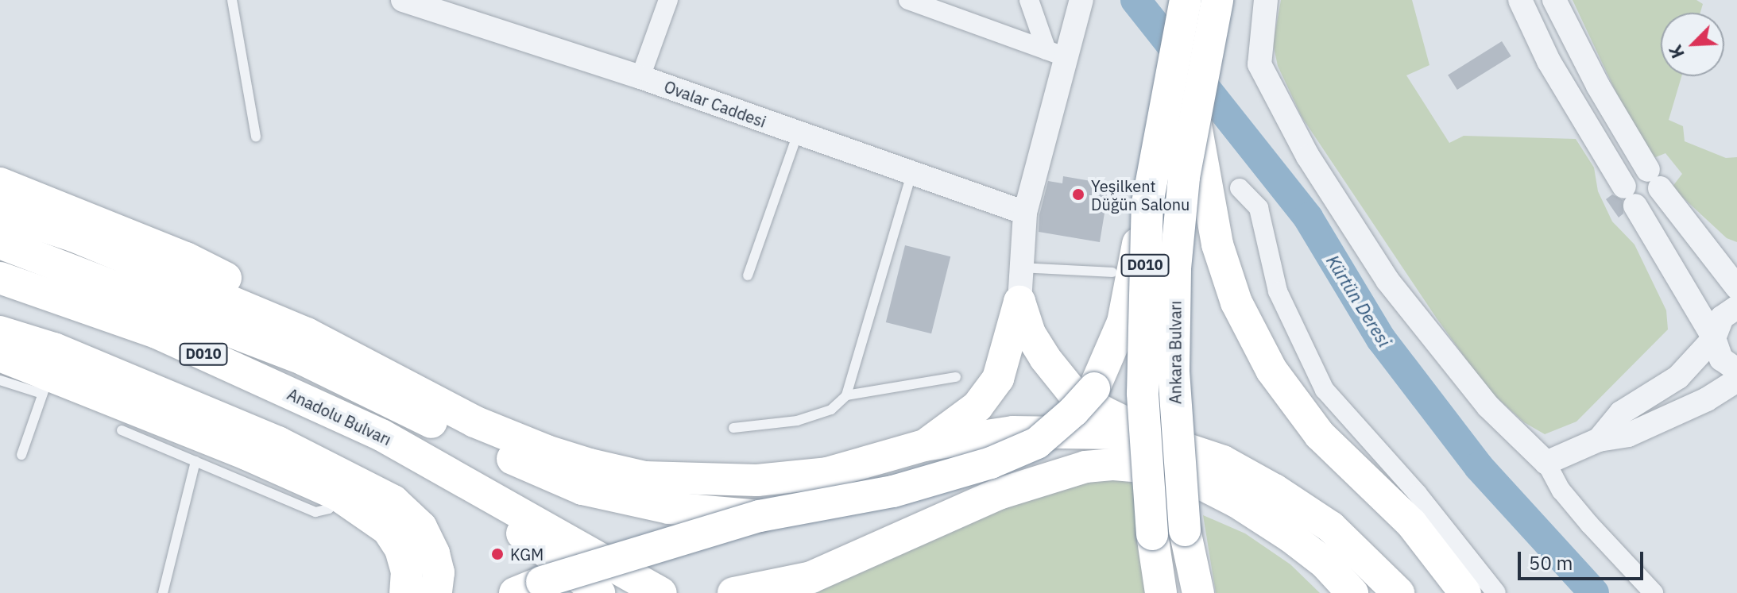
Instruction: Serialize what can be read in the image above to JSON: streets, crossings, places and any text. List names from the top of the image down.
{
  "streets": {
    "highway": ["D010", "Ankara Bulvarı", "Anadolu Bulvarı"],
    "street": ["Ovalar Caddesi"]
  },
  "water": ["Kürtün Deresi"],
  "places": ["Yeşilkent Düğün Salonu", "KGM"],
  "scale_bar": "50 m",
  "north": "bottom left"
}
